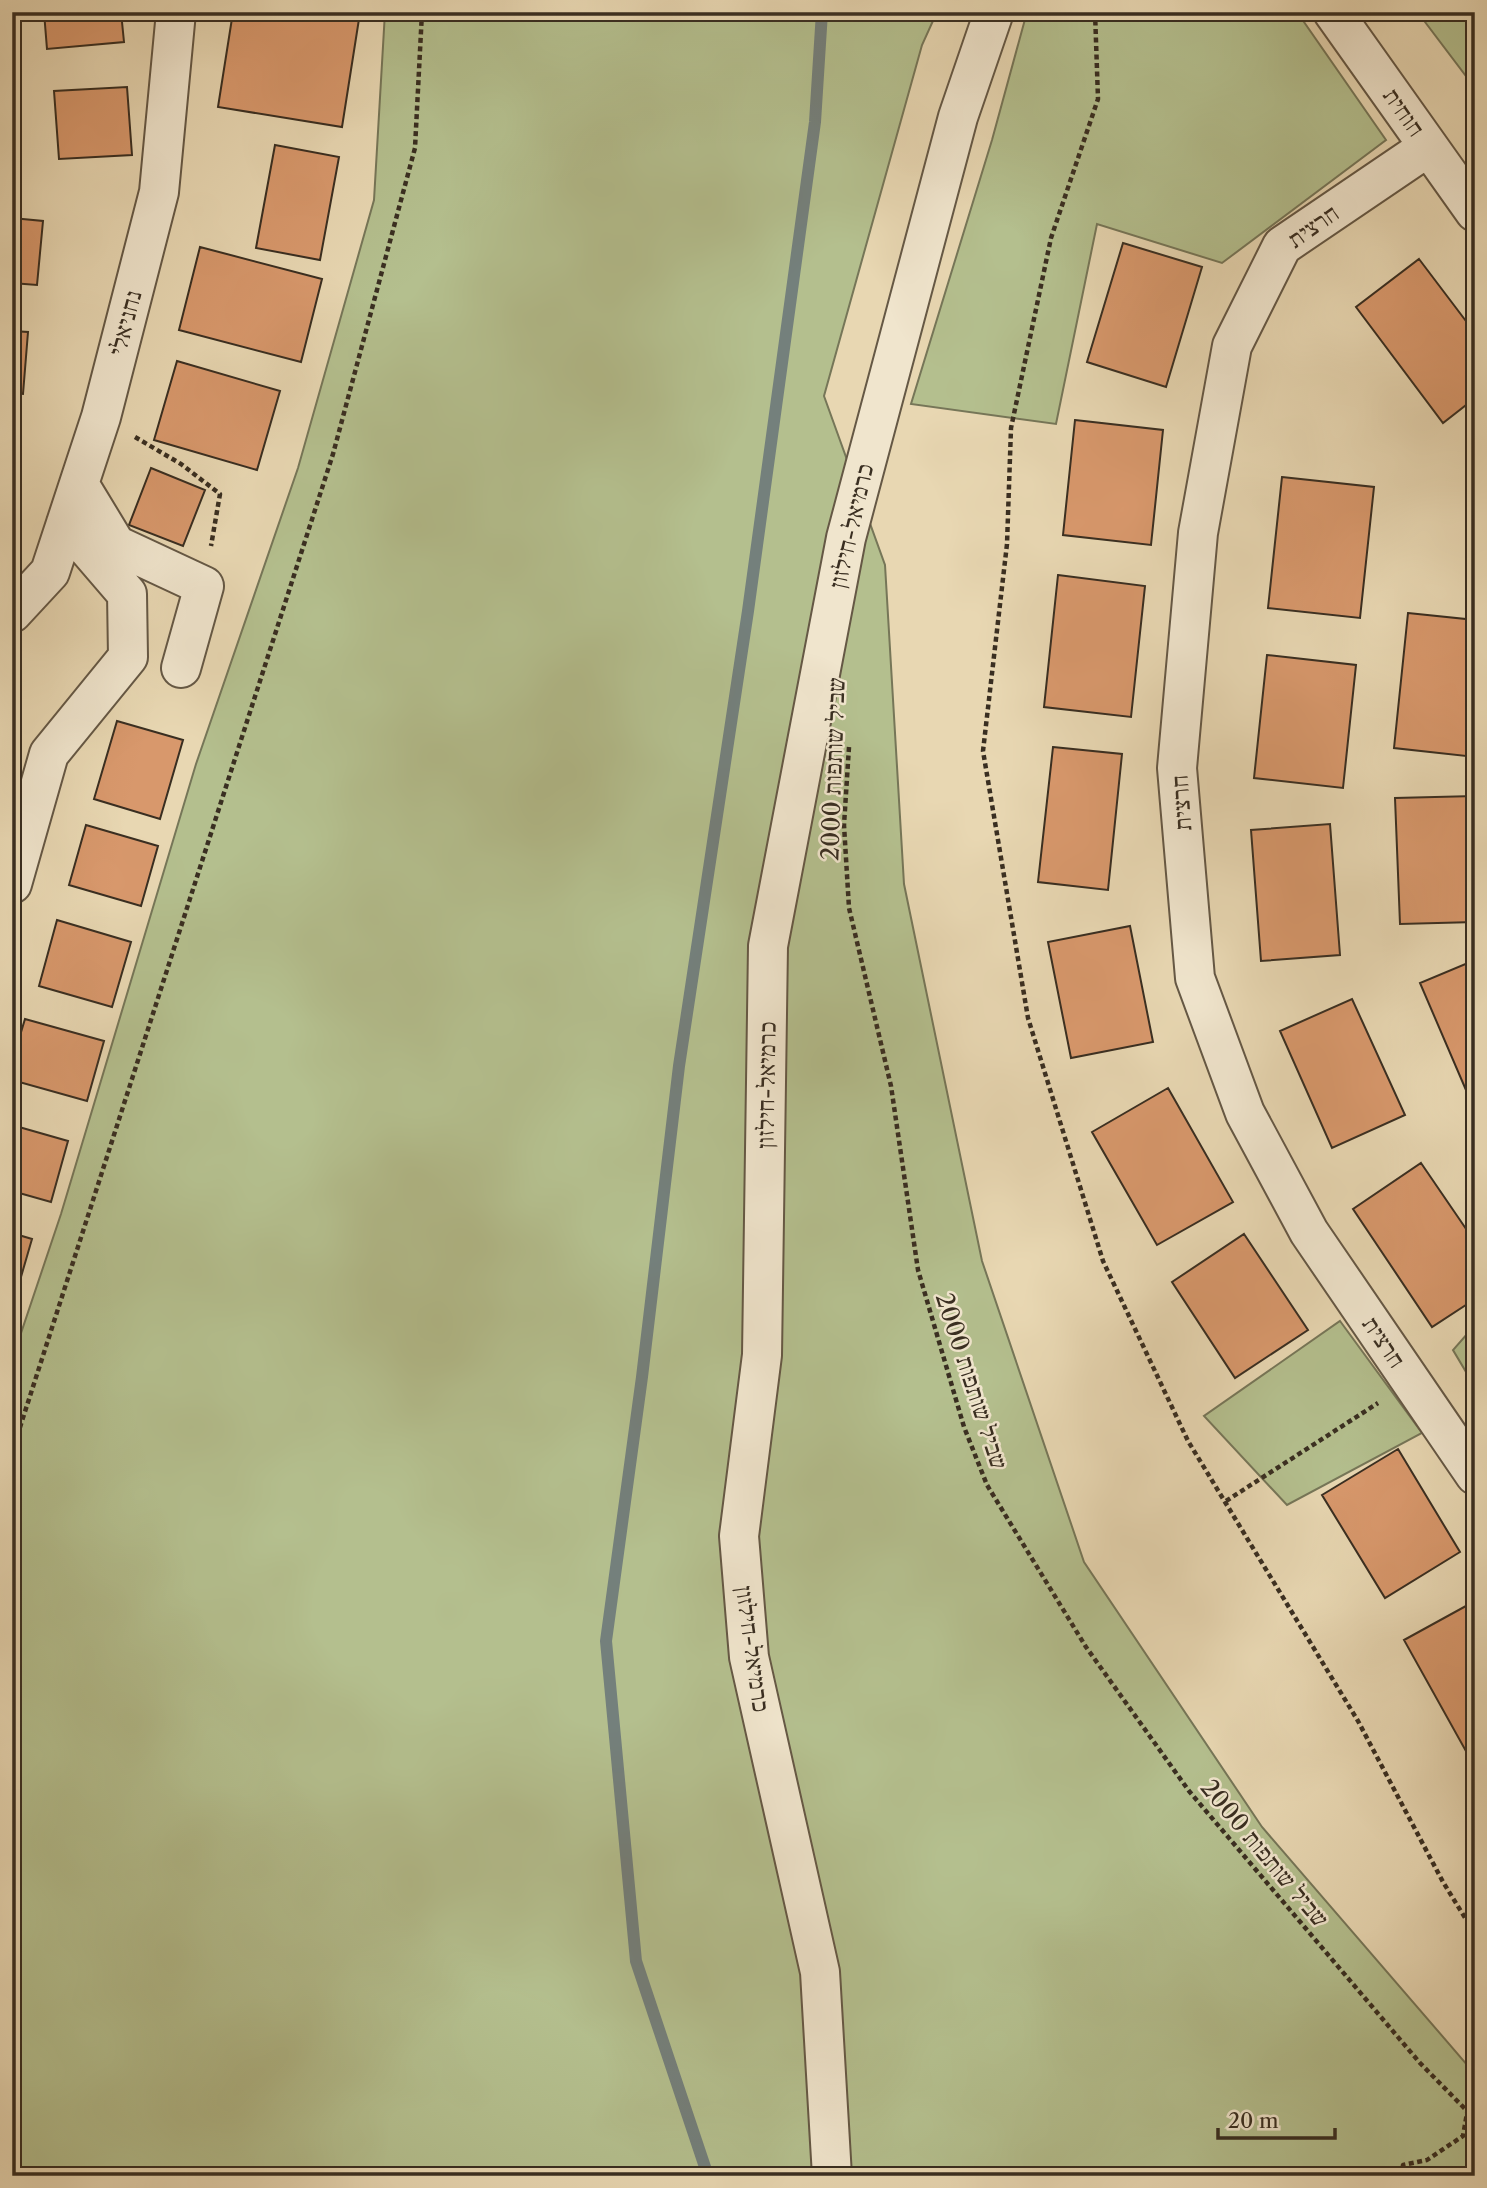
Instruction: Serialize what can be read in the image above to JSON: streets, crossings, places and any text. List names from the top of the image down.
{
  "streets": {
    "street": [
      "חוחית",
      "חרצית",
      "נחניאלי",
      "כרמיאל-חילזון"
    ],
    "path": ["שביל שותפות 2000"]
  },
  "crossings": [
    ["חוחית", "חרצית"]
  ],
  "scale_bar": "20 m"
}
